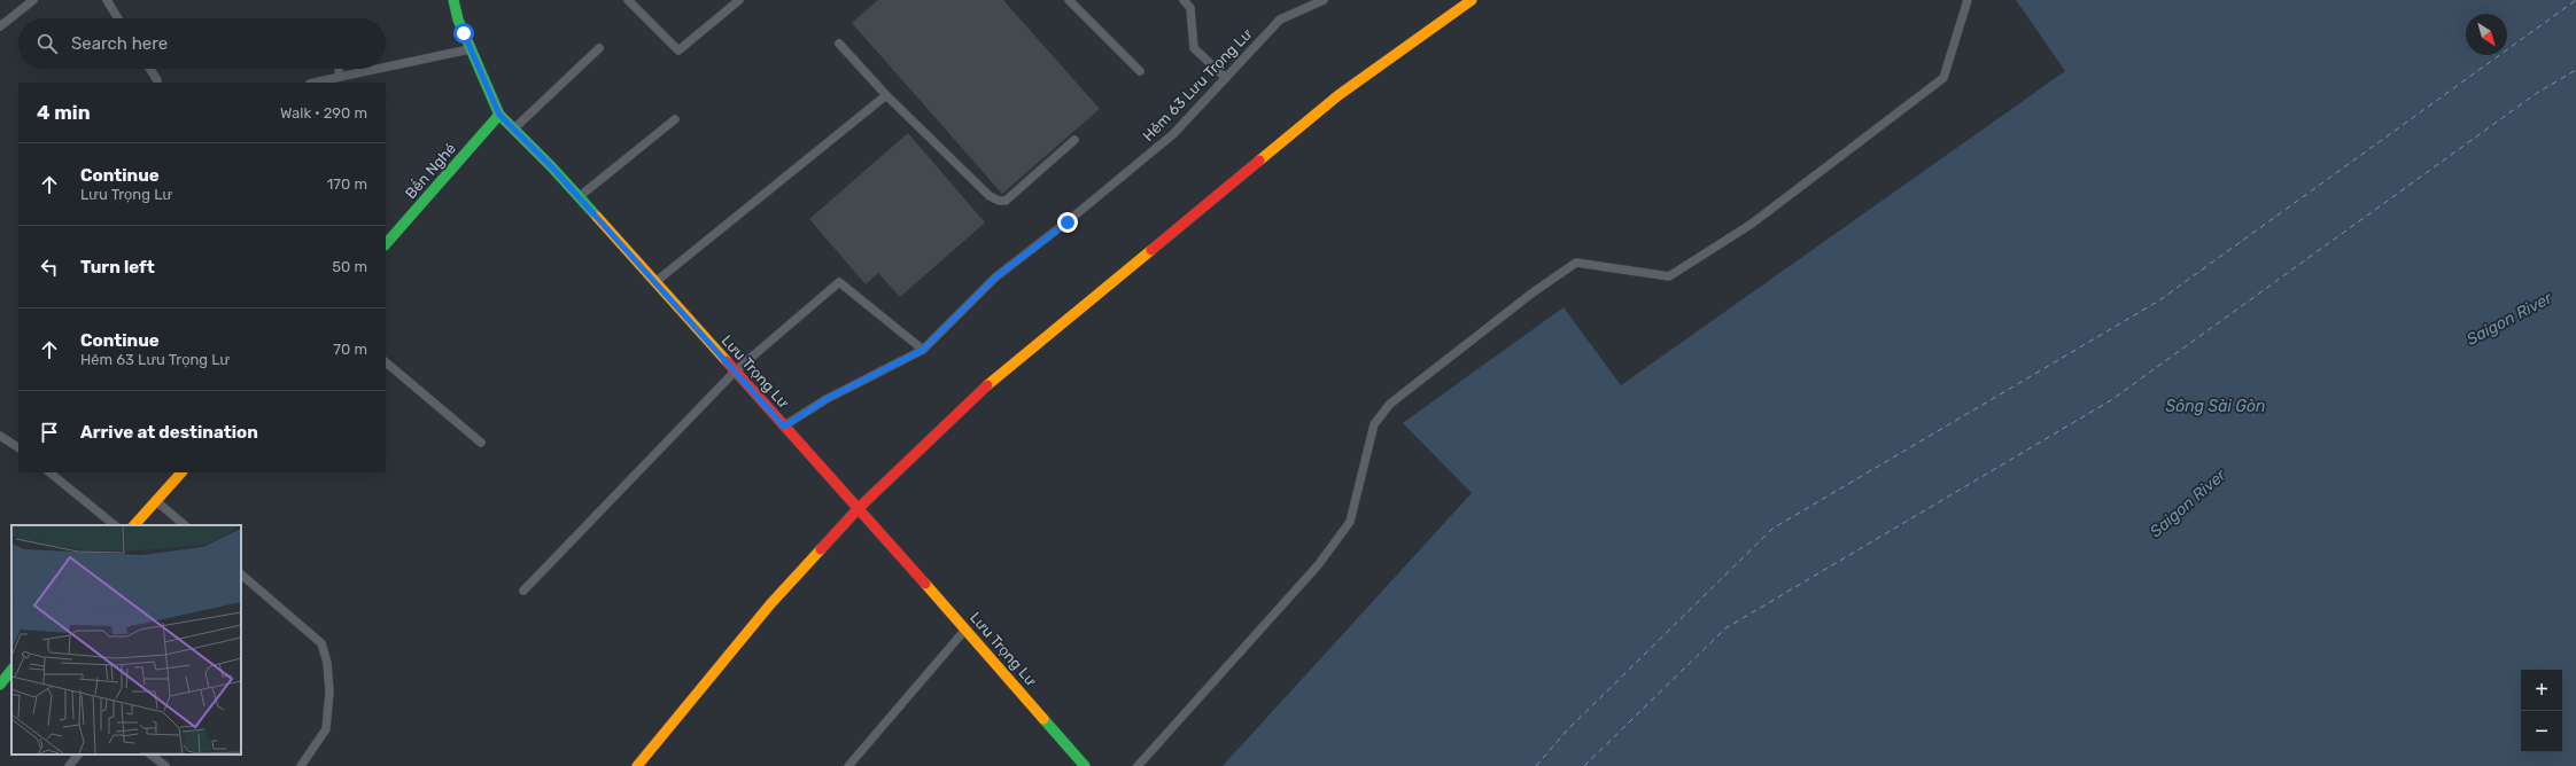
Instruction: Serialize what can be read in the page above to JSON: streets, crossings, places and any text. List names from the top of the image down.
{
  "streets": {
    "street": ["Bến Nghé", "Lưu Trọng Lư"],
    "lane": ["Hẻm 63 Lưu Trọng Lư"]
  },
  "crossings": [
    ["Hẻm 63 Lưu Trọng Lư", "Lưu Trọng Lư"],
    ["Bến Nghé", "Lưu Trọng Lư"]
  ],
  "water": ["Saigon River", "Sông Sài Gòn"],
  "north": "bottom right",
  "page": {
    "search": "Search here",
    "heading": ["4 min", "Walk · 290 m"],
    "list": [
      ["Continue", "Lưu Trọng Lư", "170 m"],
      ["Turn left", "50 m"],
      ["Continue", "Hẻm 63 Lưu Trọng Lư", "70 m"],
      "Arrive at destination"
    ],
    "map_buttons": ["+", "−"]
  }
}
